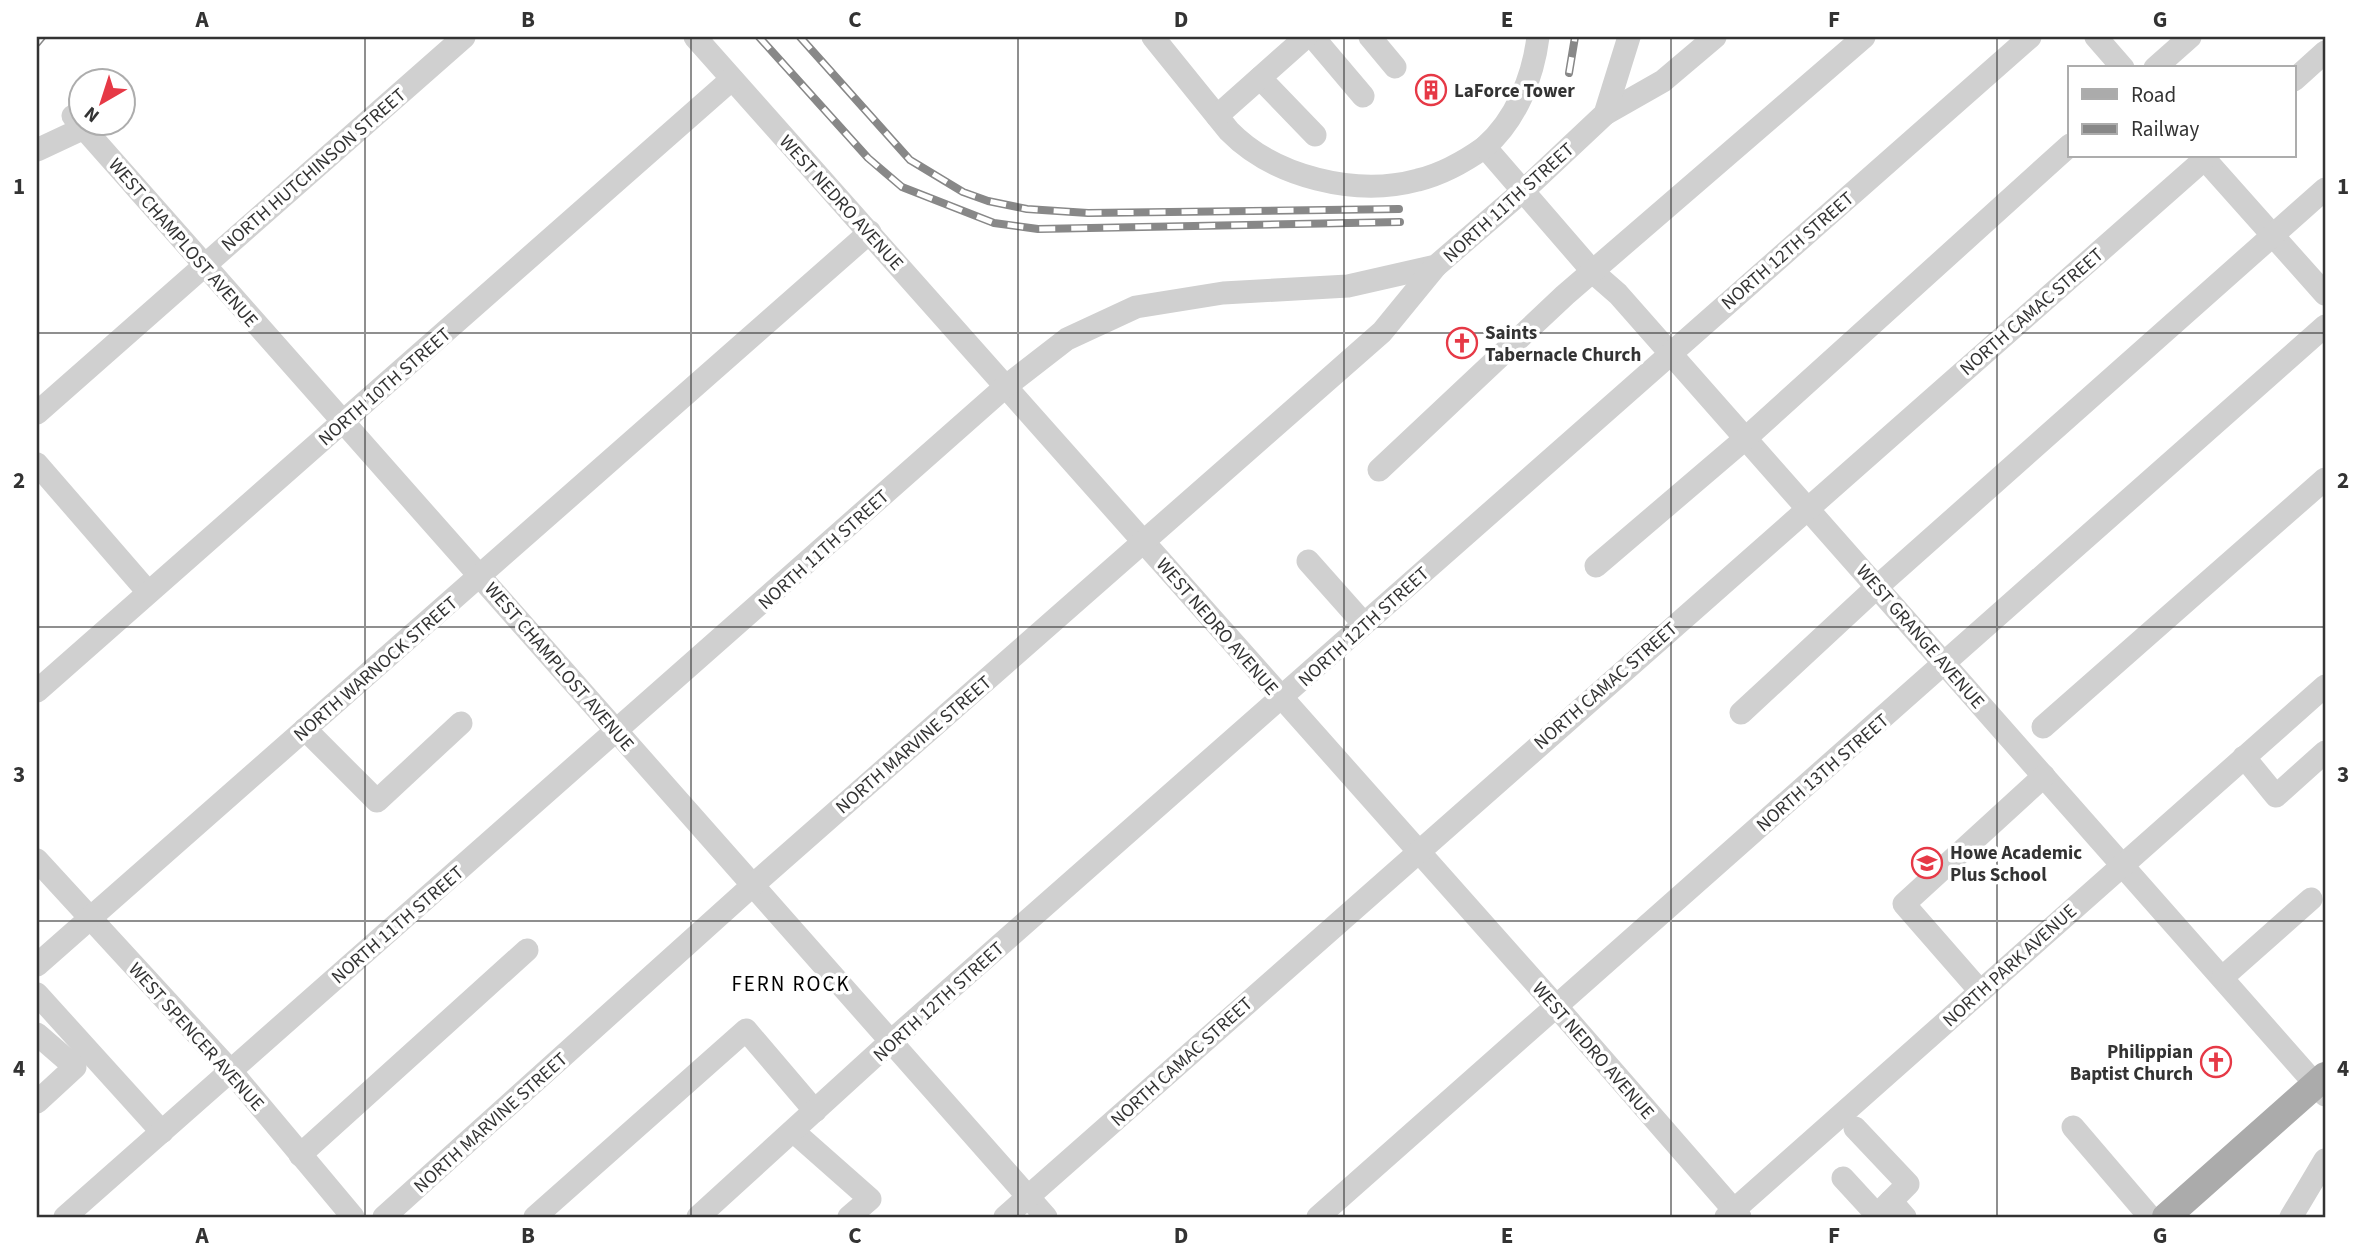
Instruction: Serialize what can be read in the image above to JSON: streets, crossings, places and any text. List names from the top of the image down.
{
  "streets": {
    "street": [
      "NORTH HUTCHINSON STREET",
      "WEST NEDRO AVENUE",
      "NORTH 11TH STREET",
      "WEST CHAMPLOST AVENUE",
      "NORTH 12TH STREET",
      "NORTH CAMAC STREET",
      "NORTH 10TH STREET",
      "WEST GRANGE AVENUE",
      "NORTH WARNOCK STREET",
      "NORTH MARVINE STREET",
      "NORTH 13TH STREET",
      "NORTH PARK AVENUE",
      "WEST SPENCER AVENUE"
    ]
  },
  "crossings": [
    ["NORTH HUTCHINSON STREET", "WEST CHAMPLOST AVENUE"],
    ["WEST NEDRO AVENUE", "NORTH 11TH STREET"],
    ["WEST NEDRO AVENUE", "NORTH 12TH STREET"],
    ["WEST NEDRO AVENUE", "NORTH CAMAC STREET"],
    ["WEST NEDRO AVENUE", "NORTH 10TH STREET"],
    ["WEST NEDRO AVENUE", "NORTH WARNOCK STREET"],
    ["WEST NEDRO AVENUE", "NORTH MARVINE STREET"],
    ["WEST NEDRO AVENUE", "NORTH 13TH STREET"],
    ["WEST NEDRO AVENUE", "NORTH PARK AVENUE"],
    ["NORTH 11TH STREET", "WEST CHAMPLOST AVENUE"],
    ["NORTH 11TH STREET", "WEST GRANGE AVENUE"],
    ["NORTH 11TH STREET", "NORTH MARVINE STREET"],
    ["NORTH 11TH STREET", "WEST SPENCER AVENUE"],
    ["WEST CHAMPLOST AVENUE", "NORTH 12TH STREET"],
    ["WEST CHAMPLOST AVENUE", "NORTH CAMAC STREET"],
    ["WEST CHAMPLOST AVENUE", "NORTH 10TH STREET"],
    ["WEST CHAMPLOST AVENUE", "NORTH WARNOCK STREET"],
    ["WEST CHAMPLOST AVENUE", "NORTH MARVINE STREET"],
    ["NORTH 12TH STREET", "WEST GRANGE AVENUE"],
    ["NORTH CAMAC STREET", "WEST GRANGE AVENUE"],
    ["WEST GRANGE AVENUE", "NORTH 13TH STREET"],
    ["WEST GRANGE AVENUE", "NORTH PARK AVENUE"],
    ["NORTH WARNOCK STREET", "WEST SPENCER AVENUE"]
  ],
  "districts": ["FERN ROCK"],
  "places": {
    "building": ["LaForce Tower"],
    "church": ["Saints Tabernacle Church", "Philippian Baptist Church"],
    "school or university": ["Howe Academic Plus School"]
  },
  "legend": ["Road", "Railway"],
  "north": "bottom left",
  "grid": {
    "columns": [
      "A",
      "B",
      "C",
      "D",
      "E",
      "F",
      "G"
    ],
    "rows": [
      "1",
      "2",
      "3",
      "4"
    ]
  }
}
